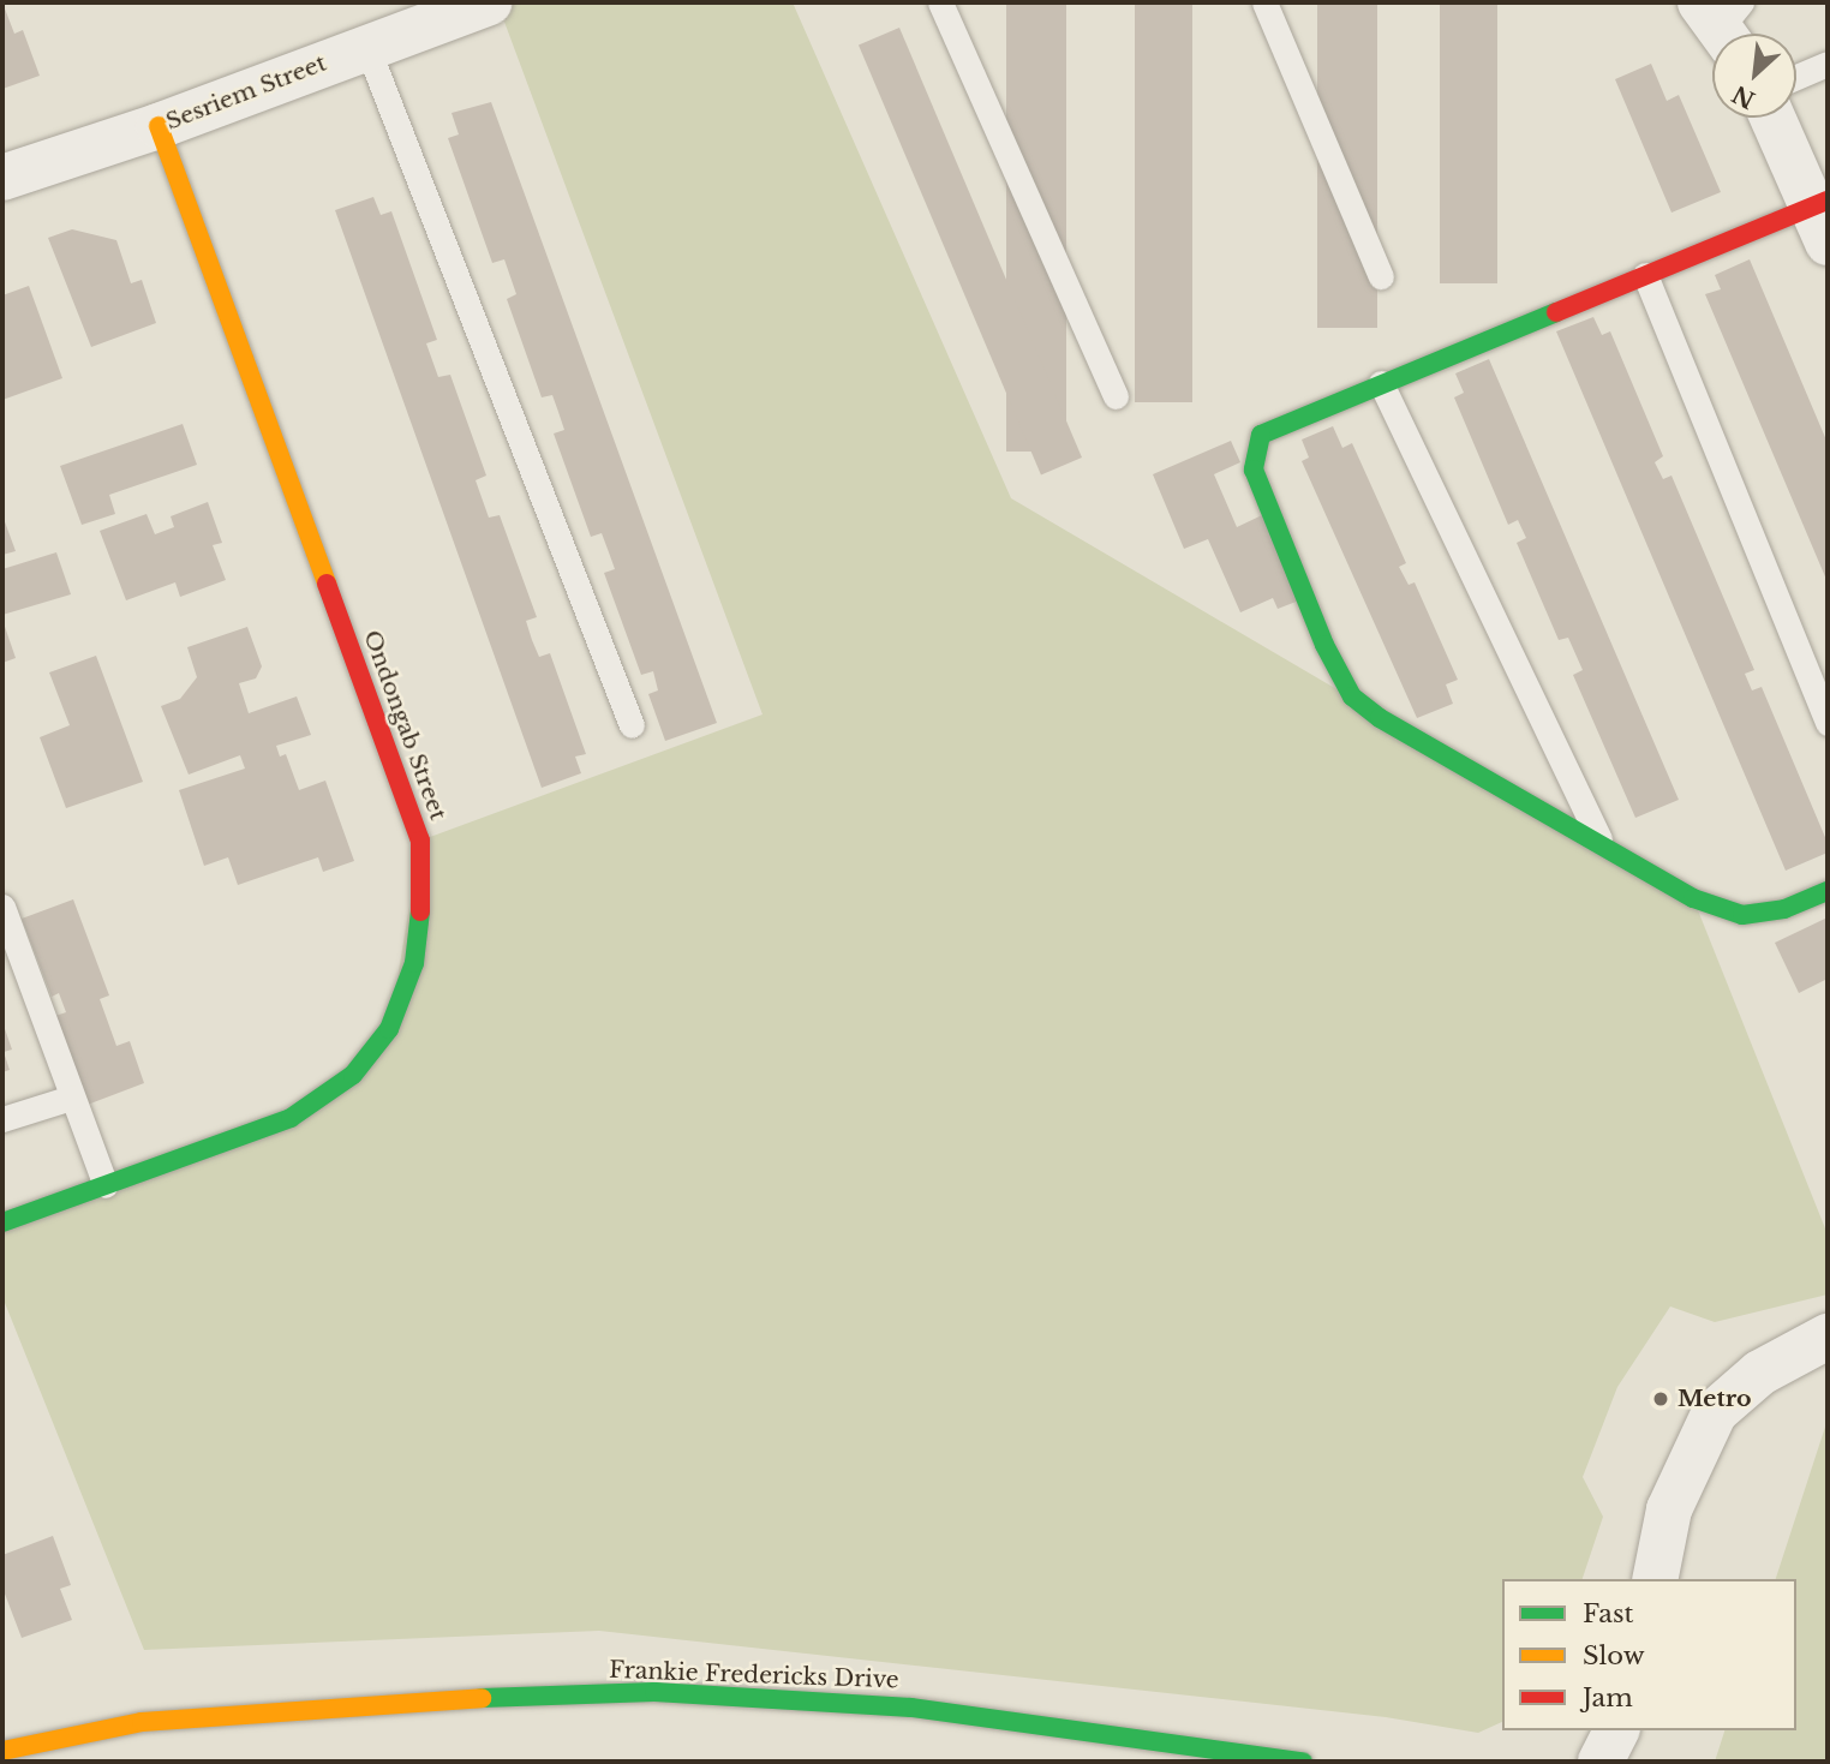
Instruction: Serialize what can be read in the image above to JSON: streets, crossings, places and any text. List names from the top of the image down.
{
  "streets": {
    "street": ["Sesriem Street", "Ondongab Street", "Frankie Fredericks Drive"]
  },
  "crossings": [
    ["Sesriem Street", "Ondongab Street"]
  ],
  "places": ["Metro"],
  "legend": ["Fast", "Slow", "Jam"],
  "north": "bottom left"
}
